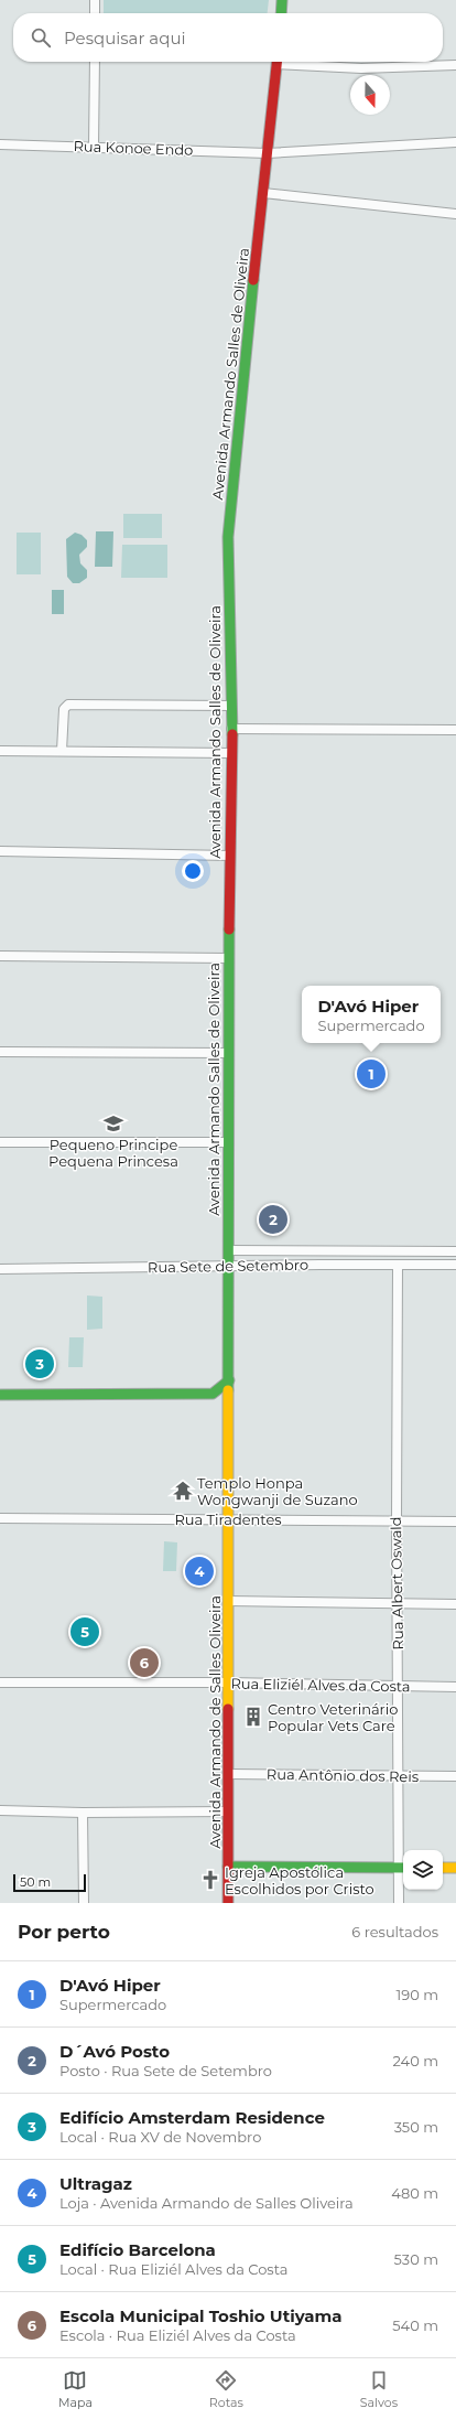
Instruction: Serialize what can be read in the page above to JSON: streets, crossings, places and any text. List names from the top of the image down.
{
  "streets": {
    "main road": ["Avenida Armando Salles de Oliveira", "Avenida Armando de Salles Oliveira"],
    "street": [
      "Rua Konoe Endo",
      "Rua Sete de Setembro",
      "Rua Tiradentes",
      "Rua Albert Oswald",
      "Rua Eliziél Alves da Costa",
      "Rua Antônio dos Reis"
    ]
  },
  "crossings": [
    ["Rua Konoe Endo", "Avenida Armando Salles de Oliveira"],
    ["Avenida Armando Salles de Oliveira", "Rua Sete de Setembro"],
    ["Avenida Armando Salles de Oliveira", "Avenida Armando de Salles Oliveira"],
    ["Rua Sete de Setembro", "Rua Albert Oswald"],
    ["Rua Tiradentes", "Rua Albert Oswald"],
    ["Rua Tiradentes", "Avenida Armando de Salles Oliveira"],
    ["Rua Albert Oswald", "Rua Eliziél Alves da Costa"],
    ["Rua Albert Oswald", "Rua Antônio dos Reis"],
    ["Rua Eliziél Alves da Costa", "Avenida Armando de Salles Oliveira"],
    ["Avenida Armando de Salles Oliveira", "Rua Antônio dos Reis"]
  ],
  "places": {
    "school or university": ["Pequeno Principe Pequena Princesa"],
    "temple": ["Templo Honpa Wongwanji de Suzano"],
    "building": ["Centro Veterinário Popular Vets Care"],
    "church": ["Igreja Apostólica Escolhidos por Cristo"]
  },
  "scale_bar": "50 m",
  "north": "bottom",
  "page": {
    "search": "Pesquisar aqui",
    "popup": ["D'Avó Hiper", "Supermercado"],
    "pins": [
      "1",
      "2",
      "3",
      "4",
      "5",
      "6"
    ],
    "scale": "50 m",
    "heading": ["Por perto", "6 resultados"],
    "list": [
      {
        "mark": "1",
        "name": "D'Avó Hiper",
        "note": "Supermercado",
        "value": "190 m"
      },
      {
        "mark": "2",
        "name": "D´Avó Posto",
        "note": "Posto · Rua Sete de Setembro",
        "value": "240 m"
      },
      {
        "mark": "3",
        "name": "Edifício Amsterdam Residence",
        "note": "Local · Rua XV de Novembro",
        "value": "350 m"
      },
      {
        "mark": "4",
        "name": "Ultragaz",
        "note": "Loja · Avenida Armando de Salles Oliveira",
        "value": "480 m"
      },
      {
        "mark": "5",
        "name": "Edifício Barcelona",
        "note": "Local · Rua Eliziél Alves da Costa",
        "value": "530 m"
      },
      {
        "mark": "6",
        "name": "Escola Municipal Toshio Utiyama",
        "note": "Escola · Rua Eliziél Alves da Costa",
        "value": "540 m"
      }
    ],
    "nav": ["Mapa", "Rotas", "Salvos"]
  }
}
